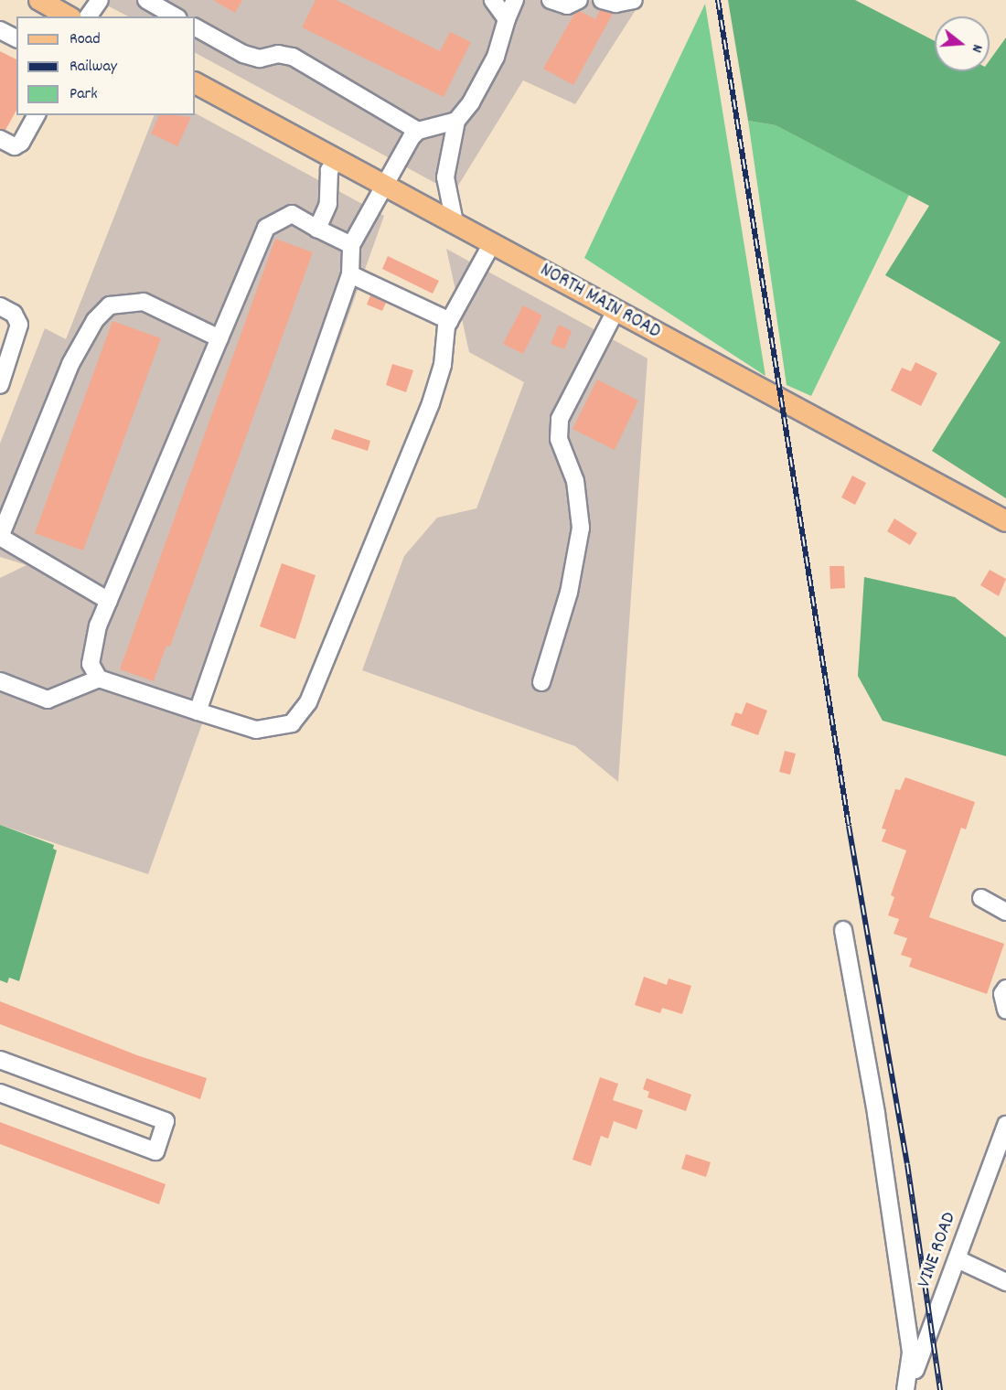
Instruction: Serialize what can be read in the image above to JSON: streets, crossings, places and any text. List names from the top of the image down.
{
  "streets": {
    "main road": ["NORTH MAIN ROAD"],
    "street": ["VINE ROAD"]
  },
  "legend": ["Road", "Railway", "Park"],
  "north": "right"
}
